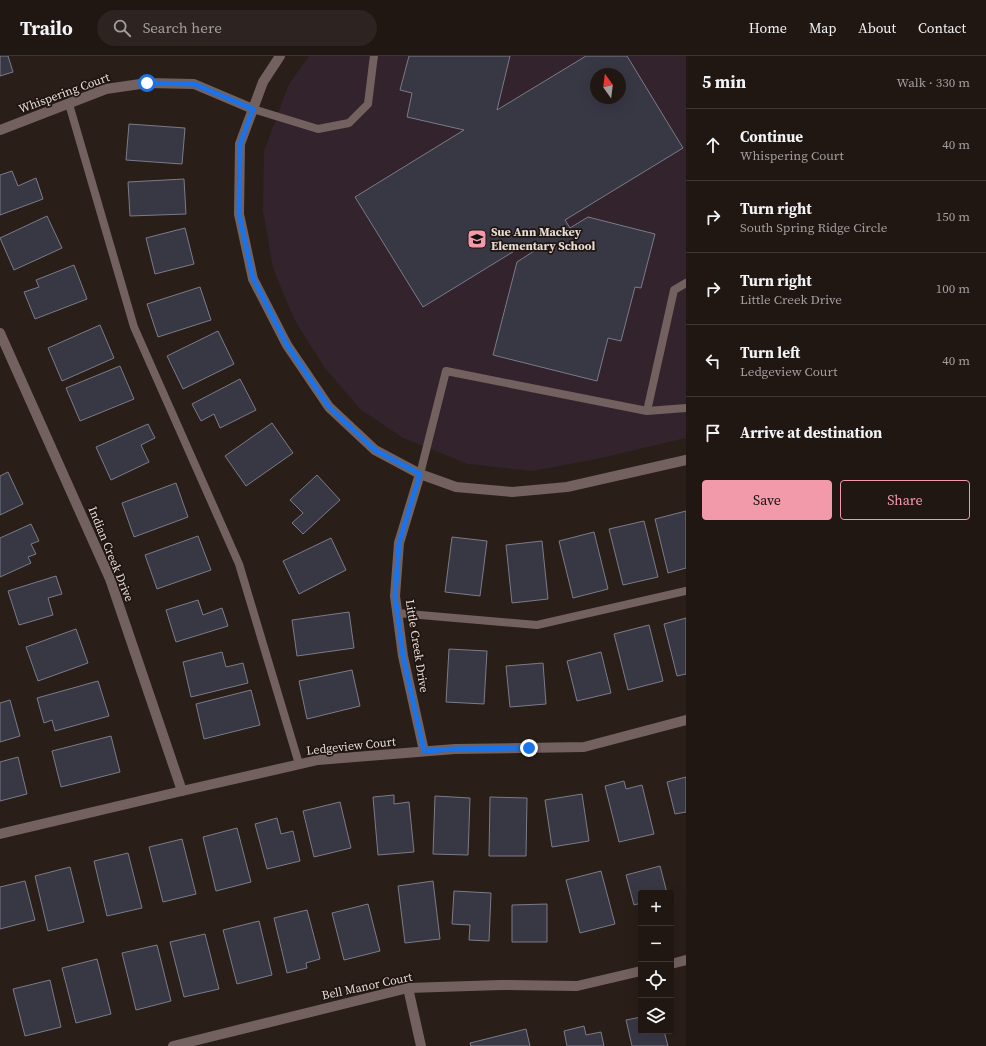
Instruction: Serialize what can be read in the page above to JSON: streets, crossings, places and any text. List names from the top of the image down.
{
  "streets": {
    "street": [
      "Whispering Court",
      "Indian Creek Drive",
      "Little Creek Drive",
      "Ledgeview Court",
      "Bell Manor Court"
    ]
  },
  "crossings": [
    ["Indian Creek Drive", "Ledgeview Court"],
    ["Little Creek Drive", "Ledgeview Court"]
  ],
  "places": {
    "school or university": ["Sue Ann Mackey Elementary School"]
  },
  "north": "top",
  "page": {
    "header": "Trailo",
    "search": "Search here",
    "nav": [
      "Home",
      "Map",
      "About",
      "Contact"
    ],
    "heading": ["5 min", "Walk · 330 m"],
    "list": [
      ["Continue", "Whispering Court", "40 m"],
      ["Turn right", "South Spring Ridge Circle", "150 m"],
      ["Turn right", "Little Creek Drive", "100 m"],
      ["Turn left", "Ledgeview Court", "40 m"],
      "Arrive at destination"
    ],
    "buttons": ["Save", "Share"],
    "map_buttons": ["+", "−"]
  }
}
